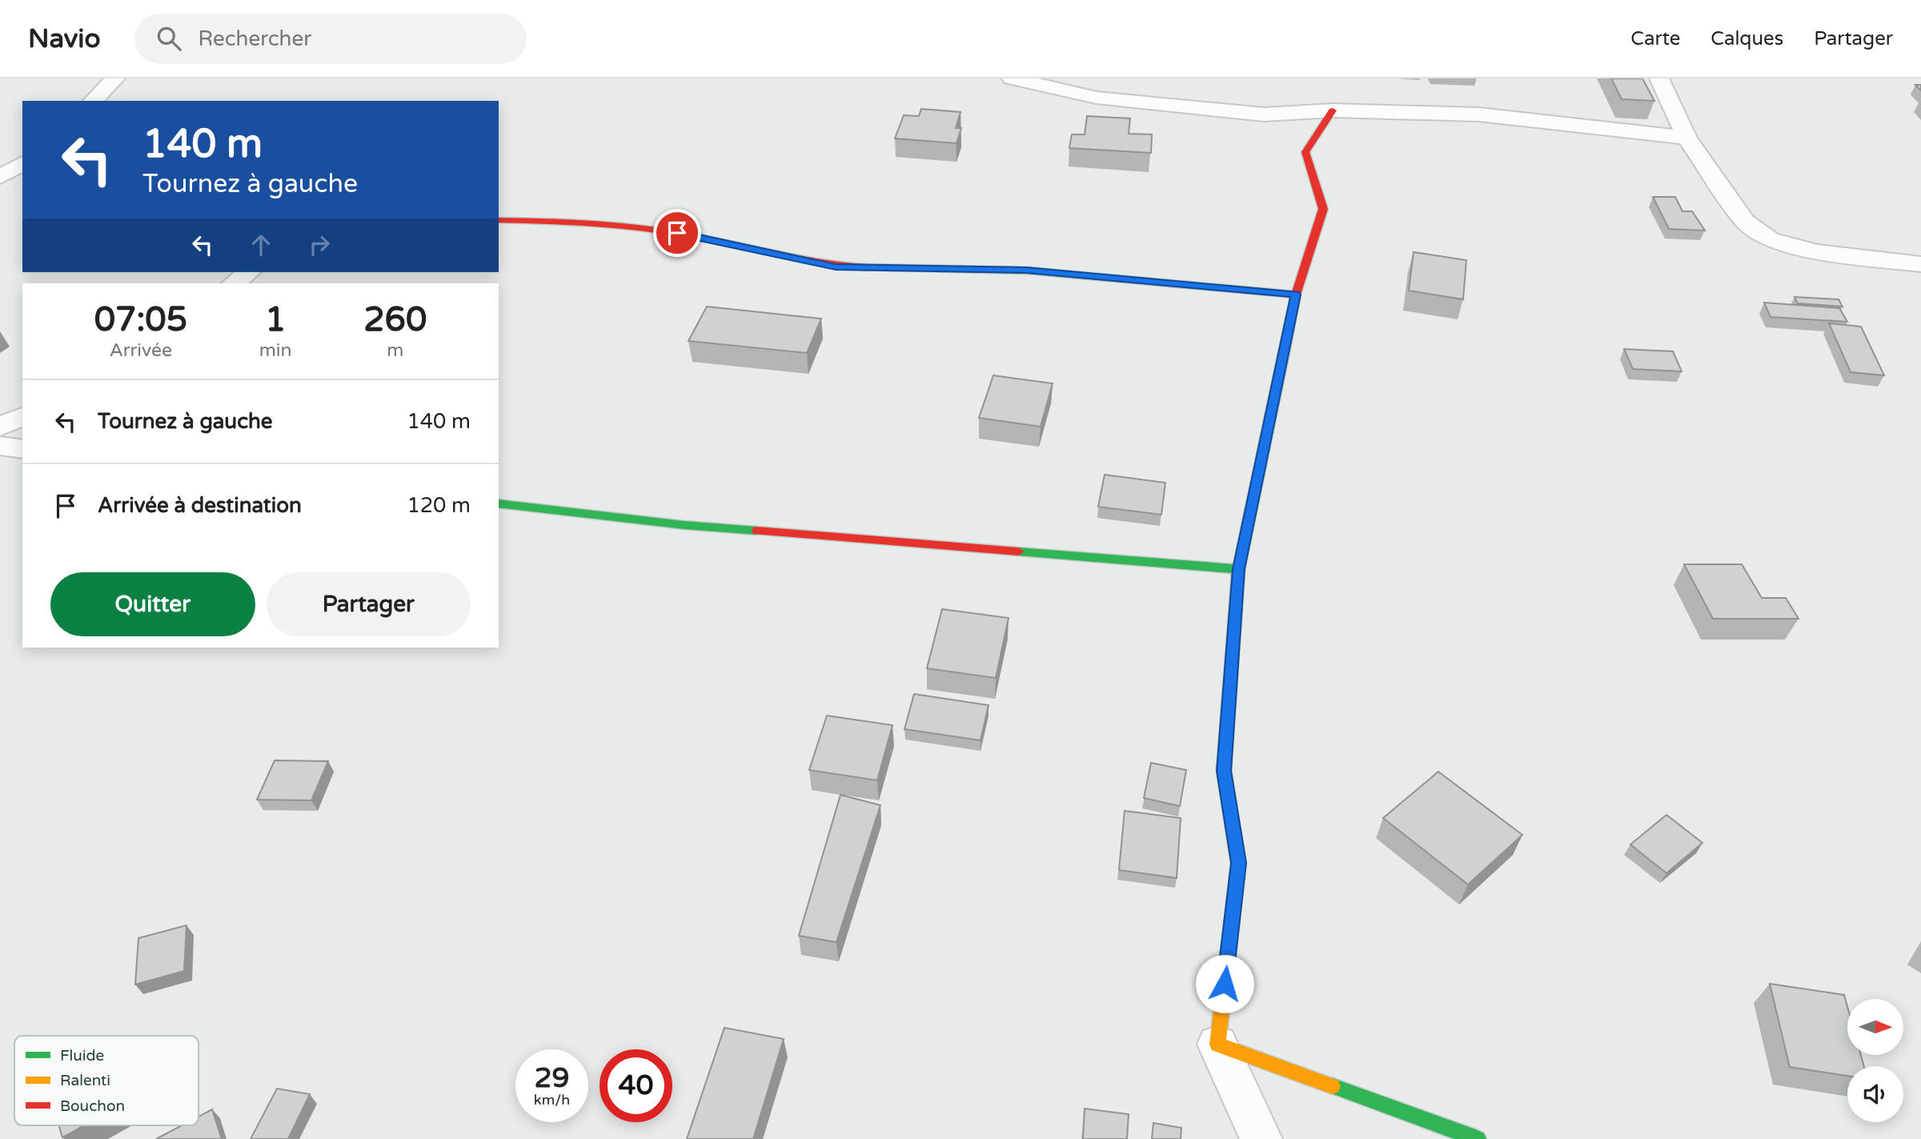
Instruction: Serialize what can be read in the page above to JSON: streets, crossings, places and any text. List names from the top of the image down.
{
  "legend": ["Fluide", "Ralenti", "Bouchon"],
  "north": "right",
  "page": {
    "header": "Navio",
    "search": "Rechercher",
    "nav": ["Carte", "Calques", "Partager"],
    "turn": ["140 m", "Tournez à gauche"],
    "eta": [
      "07:05",
      "Arrivée",
      "1",
      "min",
      "260",
      "m"
    ],
    "list": [
      {
        "name": "Tournez à gauche",
        "value": "140 m"
      },
      {
        "name": "Arrivée à destination",
        "value": "120 m"
      }
    ],
    "buttons": ["Quitter", "Partager"],
    "speed": "29 km/h",
    "limit": "40"
  }
}
